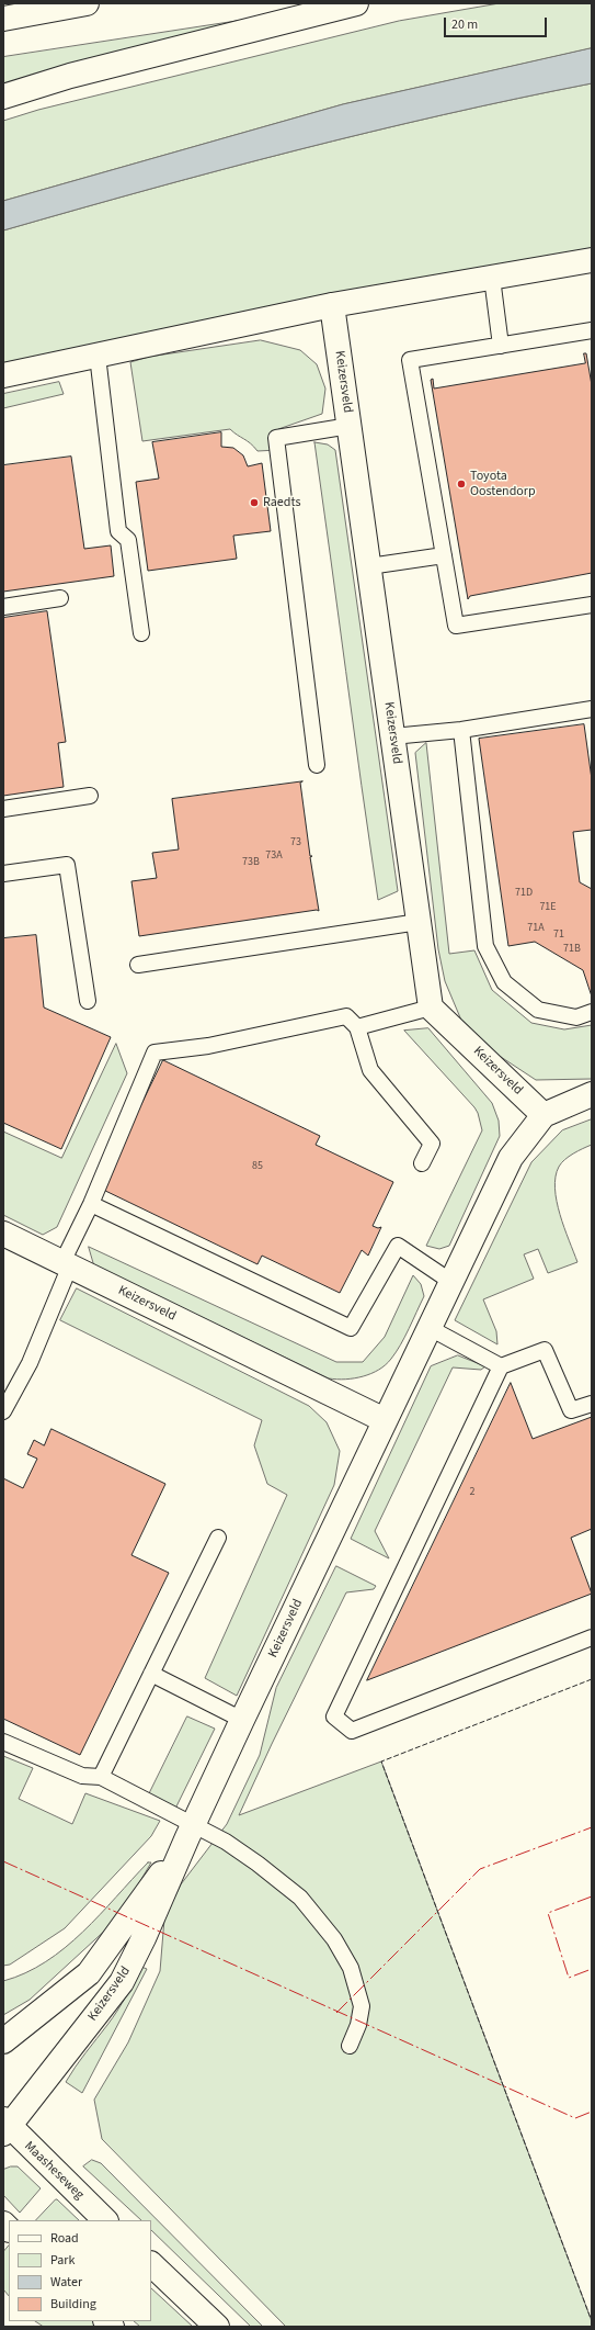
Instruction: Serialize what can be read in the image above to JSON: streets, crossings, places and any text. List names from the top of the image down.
{
  "streets": {
    "main road": ["Keizersveld", "Maasheseweg"]
  },
  "crossings": [
    ["Keizersveld", "Maasheseweg"]
  ],
  "places": ["Toyota Oostendorp", "Raedts"],
  "house_numbers": [
    "73",
    "73A",
    "73B",
    "71D",
    "71E",
    "71A",
    "71",
    "71B",
    "85",
    "2"
  ],
  "legend": [
    "Road",
    "Park",
    "Water",
    "Building"
  ],
  "scale_bar": "20 m"
}
